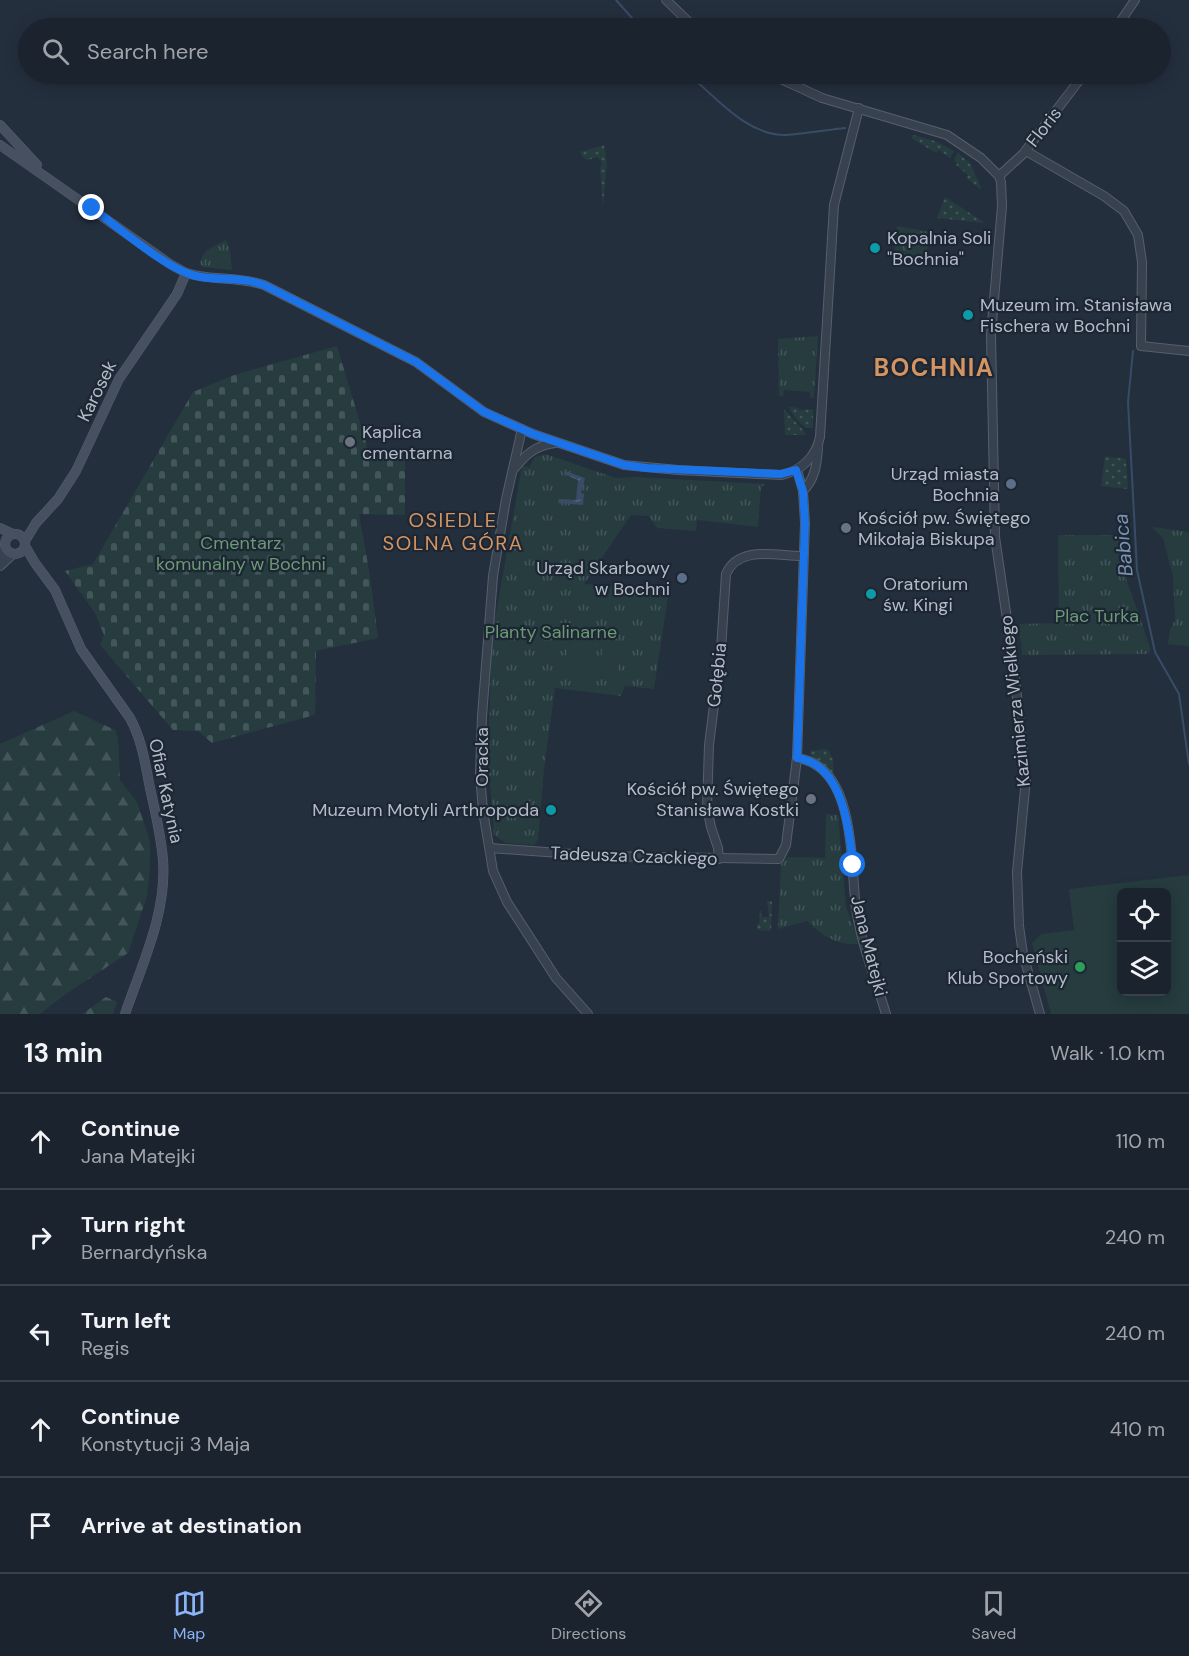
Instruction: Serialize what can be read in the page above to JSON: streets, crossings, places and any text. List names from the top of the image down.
{
  "streets": {
    "main road": ["Karosek", "Ofiar Katynia"],
    "street": [
      "Floris",
      "Gołębia",
      "Kazimierza Wielkiego",
      "Oracka",
      "Tadeusza Czackiego",
      "Jana Matejki"
    ]
  },
  "crossings": [
    ["Floris", "Kazimierza Wielkiego"],
    ["Karosek", "Ofiar Katynia"],
    ["Gołębia", "Tadeusza Czackiego"],
    ["Oracka", "Tadeusza Czackiego"],
    ["Tadeusza Czackiego", "Jana Matejki"]
  ],
  "districts": ["BOCHNIA", "OSIEDLE SOLNA GÓRA"],
  "water": ["Babica"],
  "parks": ["Cmentarz komunalny w Bochni", "Plac Turka", "Planty Salinarne"],
  "places": [
    "Kopalnia Soli \"Bochnia\"",
    "Muzeum im. Stanisława Fischera w Bochni",
    "Kaplica cmentarna",
    "Urząd miasta Bochnia",
    "Kościół pw. Świętego Mikołaja Biskupa",
    "Urząd Skarbowy w Bochni",
    "Oratorium św. Kingi",
    "Kościół pw. Świętego Stanisława Kostki",
    "Muzeum Motyli Arthropoda",
    "Bocheński Klub Sportowy"
  ],
  "page": {
    "search": "Search here",
    "heading": ["13 min", "Walk · 1.0 km"],
    "list": [
      ["Continue", "Jana Matejki", "110 m"],
      ["Turn right", "Bernardyńska", "240 m"],
      ["Turn left", "Regis", "240 m"],
      ["Continue", "Konstytucji 3 Maja", "410 m"],
      "Arrive at destination"
    ],
    "nav": ["Map", "Directions", "Saved"]
  }
}
